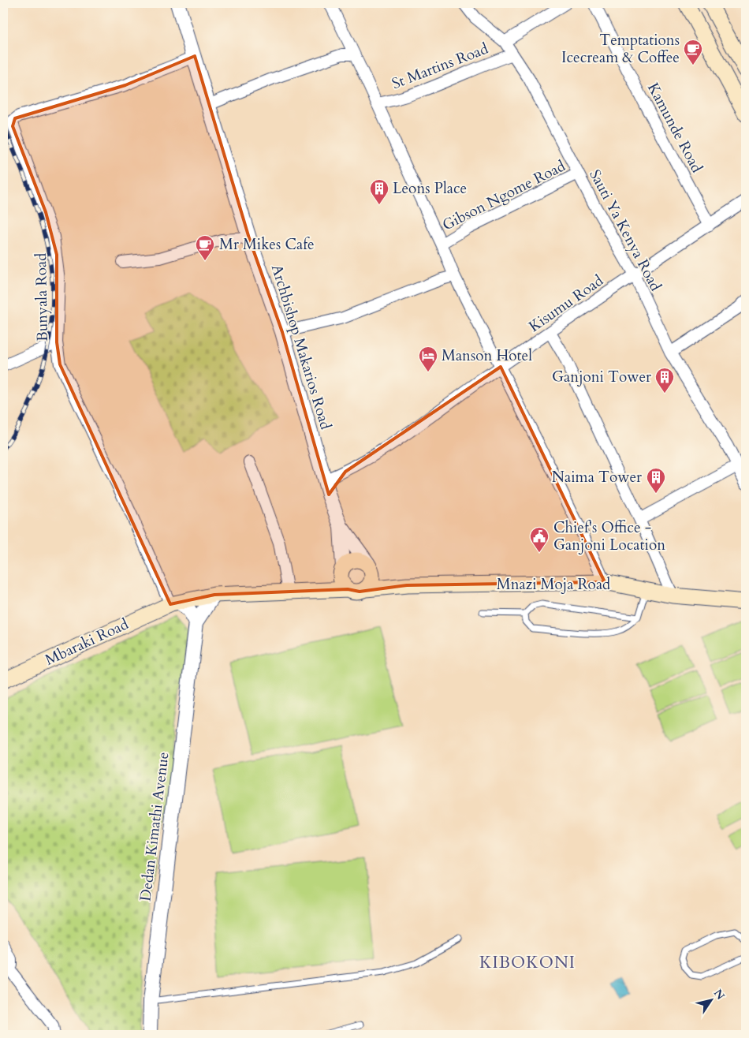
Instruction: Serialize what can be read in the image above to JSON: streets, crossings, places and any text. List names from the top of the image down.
{
  "streets": {
    "main road": ["Mnazi Moja Road", "Mbaraki Road"],
    "street": [
      "St Martins Road",
      "Kamunde Road",
      "Gibson Ngome Road",
      "Sauti Ya Kenya Road",
      "Bunyala Road",
      "Kisumu Road",
      "Archbishop Makarios Road",
      "Dedan Kimathi Avenue"
    ]
  },
  "crossings": [
    ["St Martins Road", "Sauti Ya Kenya Road"],
    ["Kamunde Road", "Kisumu Road"],
    ["Gibson Ngome Road", "Sauti Ya Kenya Road"],
    ["Sauti Ya Kenya Road", "Kisumu Road"],
    ["Bunyala Road", "Archbishop Makarios Road"],
    ["Bunyala Road", "Mbaraki Road"],
    ["Kisumu Road", "Archbishop Makarios Road"]
  ],
  "districts": ["KIBOKONI"],
  "places": {
    "cafe": ["Temptations Icecream & Coffee", "Mr Mikes Cafe"],
    "building": ["Leons Place", "Ganjoni Tower", "Naima Tower"],
    "hotel": ["Manson Hotel"],
    "public building": ["Chief's Office - Ganjoni Location"]
  },
  "north": "top right"
}
